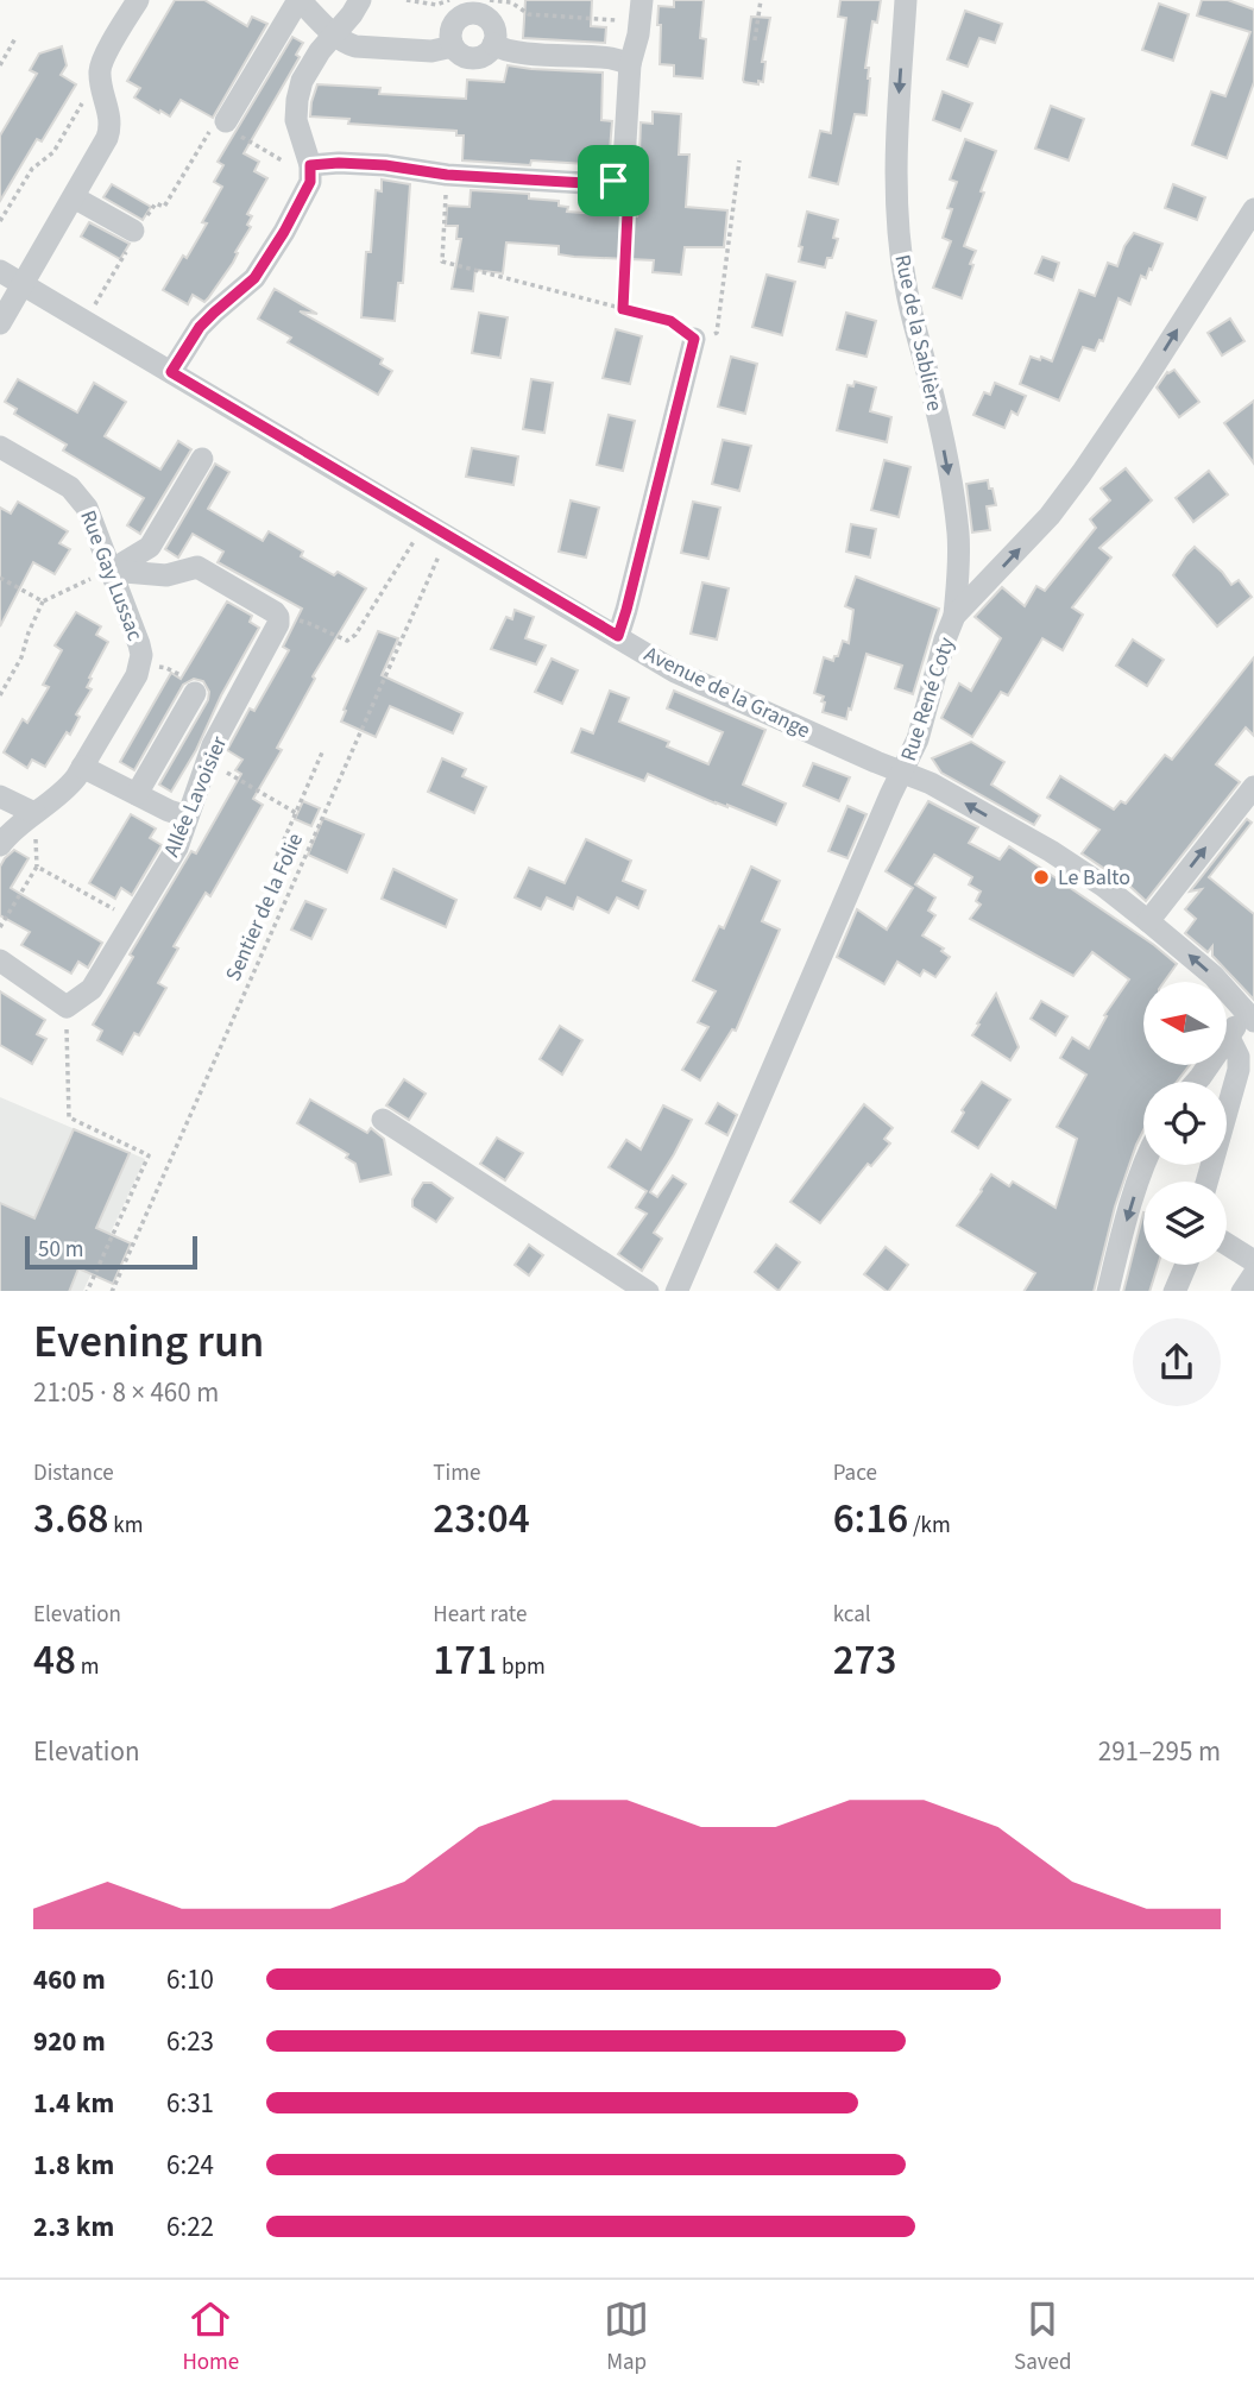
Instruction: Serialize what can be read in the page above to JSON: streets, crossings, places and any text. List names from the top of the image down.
{
  "streets": {
    "street": [
      "Rue de la Sablière",
      "Rue Gay Lussac",
      "Avenue de la Grange",
      "Rue René Coty",
      "Allée Lavoisier"
    ],
    "path": ["Sentier de la Folie"]
  },
  "crossings": [
    ["Rue de la Sablière", "Rue René Coty"],
    ["Avenue de la Grange", "Rue René Coty"],
    ["Avenue de la Grange", "Sentier de la Folie"]
  ],
  "one_way": ["Rue de la Sablière", "Rue René Coty"],
  "places": ["Le Balto"],
  "scale_bar": "50 m",
  "north": "left",
  "page": {
    "scale": "50 m",
    "heading": ["Evening run", "21:05 · 8 × 460 m"],
    "stats": [
      ["Distance", "3.68 km"],
      ["Time", "23:04"],
      ["Pace", "6:16 /km"],
      ["Elevation", "48 m"],
      ["Heart rate", "171 bpm"],
      ["kcal", "273"]
    ],
    "chart": ["Elevation", "291–295 m"],
    "list": [
      {
        "name": "460 m",
        "note": "6:10"
      },
      {
        "name": "920 m",
        "note": "6:23"
      },
      {
        "name": "1.4 km",
        "note": "6:31"
      },
      {
        "name": "1.8 km",
        "note": "6:24"
      },
      {
        "name": "2.3 km",
        "note": "6:22"
      }
    ],
    "tabs": ["Home", "Map", "Saved"]
  }
}
